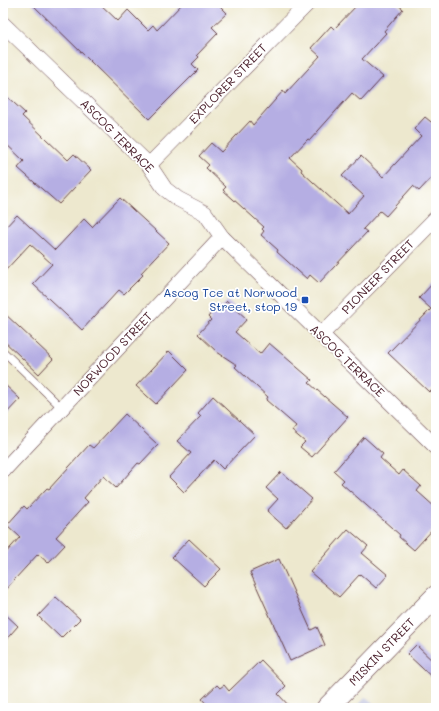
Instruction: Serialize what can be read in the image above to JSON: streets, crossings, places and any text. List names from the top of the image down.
{
  "streets": {
    "main road": ["MISKIN STREET"],
    "street": [
      "EXPLORER STREET",
      "ASCOG TERRACE",
      "PIONEER STREET",
      "NORWOOD STREET"
    ]
  },
  "crossings": [
    ["EXPLORER STREET", "ASCOG TERRACE"],
    ["ASCOG TERRACE", "PIONEER STREET"],
    ["ASCOG TERRACE", "NORWOOD STREET"]
  ],
  "places": {
    "transit": ["Ascog Tce at Norwood Street, stop 19"]
  }
}
